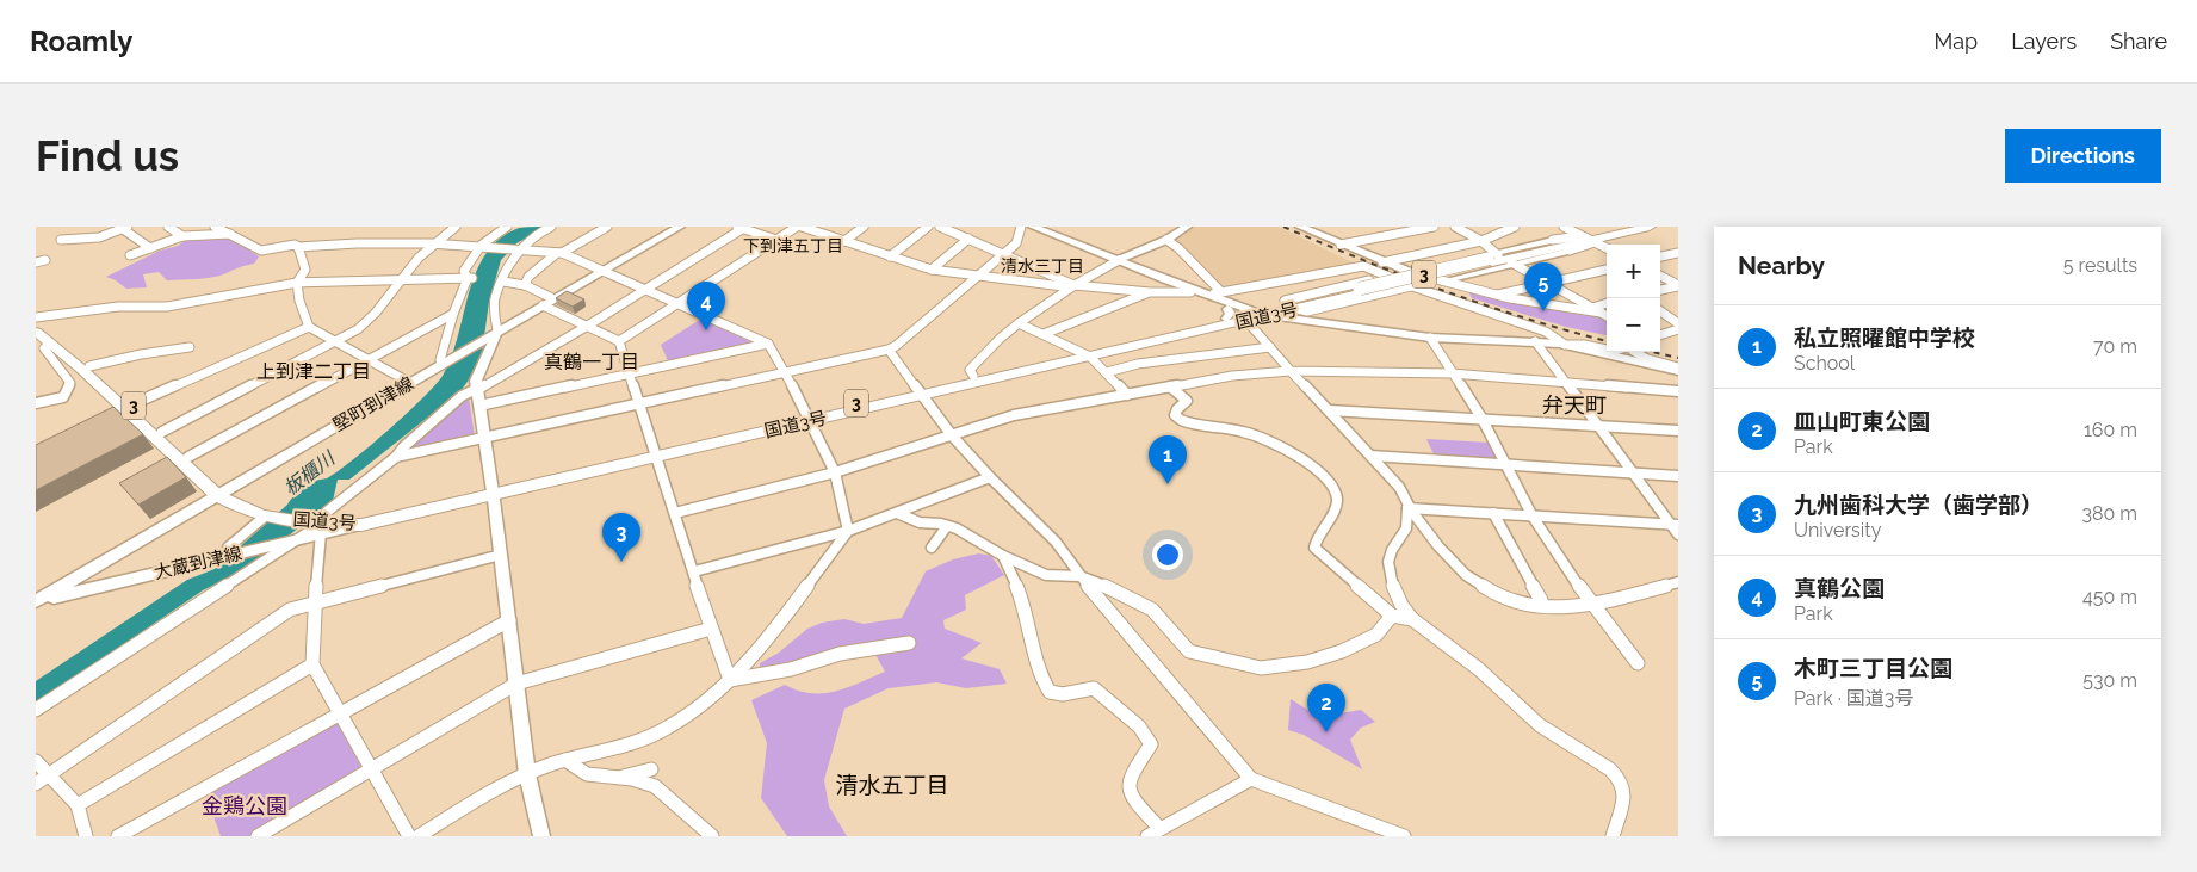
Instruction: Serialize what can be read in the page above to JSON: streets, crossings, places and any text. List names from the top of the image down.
{
  "streets": {
    "highway": ["3", "国道3号"],
    "main road": ["堅町到津線", "大蔵到津線"]
  },
  "crossings": [
    ["国道3号", "堅町到津線"],
    ["国道3号", "大蔵到津線"],
    ["堅町到津線", "大蔵到津線"]
  ],
  "districts": [
    "下到津五丁目",
    "清水三丁目",
    "真鶴一丁目",
    "上到津二丁目",
    "弁天町",
    "清水五丁目"
  ],
  "water": ["板櫃川"],
  "parks": ["金鶏公園"],
  "page": {
    "header": "Roamly",
    "nav": ["Map", "Layers", "Share"],
    "buttons": "Directions",
    "title": "Find us",
    "heading": ["Nearby", "5 results"],
    "map_buttons": ["+", "−"],
    "pins": [
      "5",
      "4",
      "1",
      "3",
      "2"
    ],
    "list": [
      {
        "mark": "1",
        "name": "私立照曜館中学校",
        "note": "School",
        "value": "70 m"
      },
      {
        "mark": "2",
        "name": "皿山町東公園",
        "note": "Park",
        "value": "160 m"
      },
      {
        "mark": "3",
        "name": "九州歯科大学（歯学部）",
        "note": "University",
        "value": "380 m"
      },
      {
        "mark": "4",
        "name": "真鶴公園",
        "note": "Park",
        "value": "450 m"
      },
      {
        "mark": "5",
        "name": "木町三丁目公園",
        "note": "Park · 国道3号",
        "value": "530 m"
      }
    ]
  }
}
